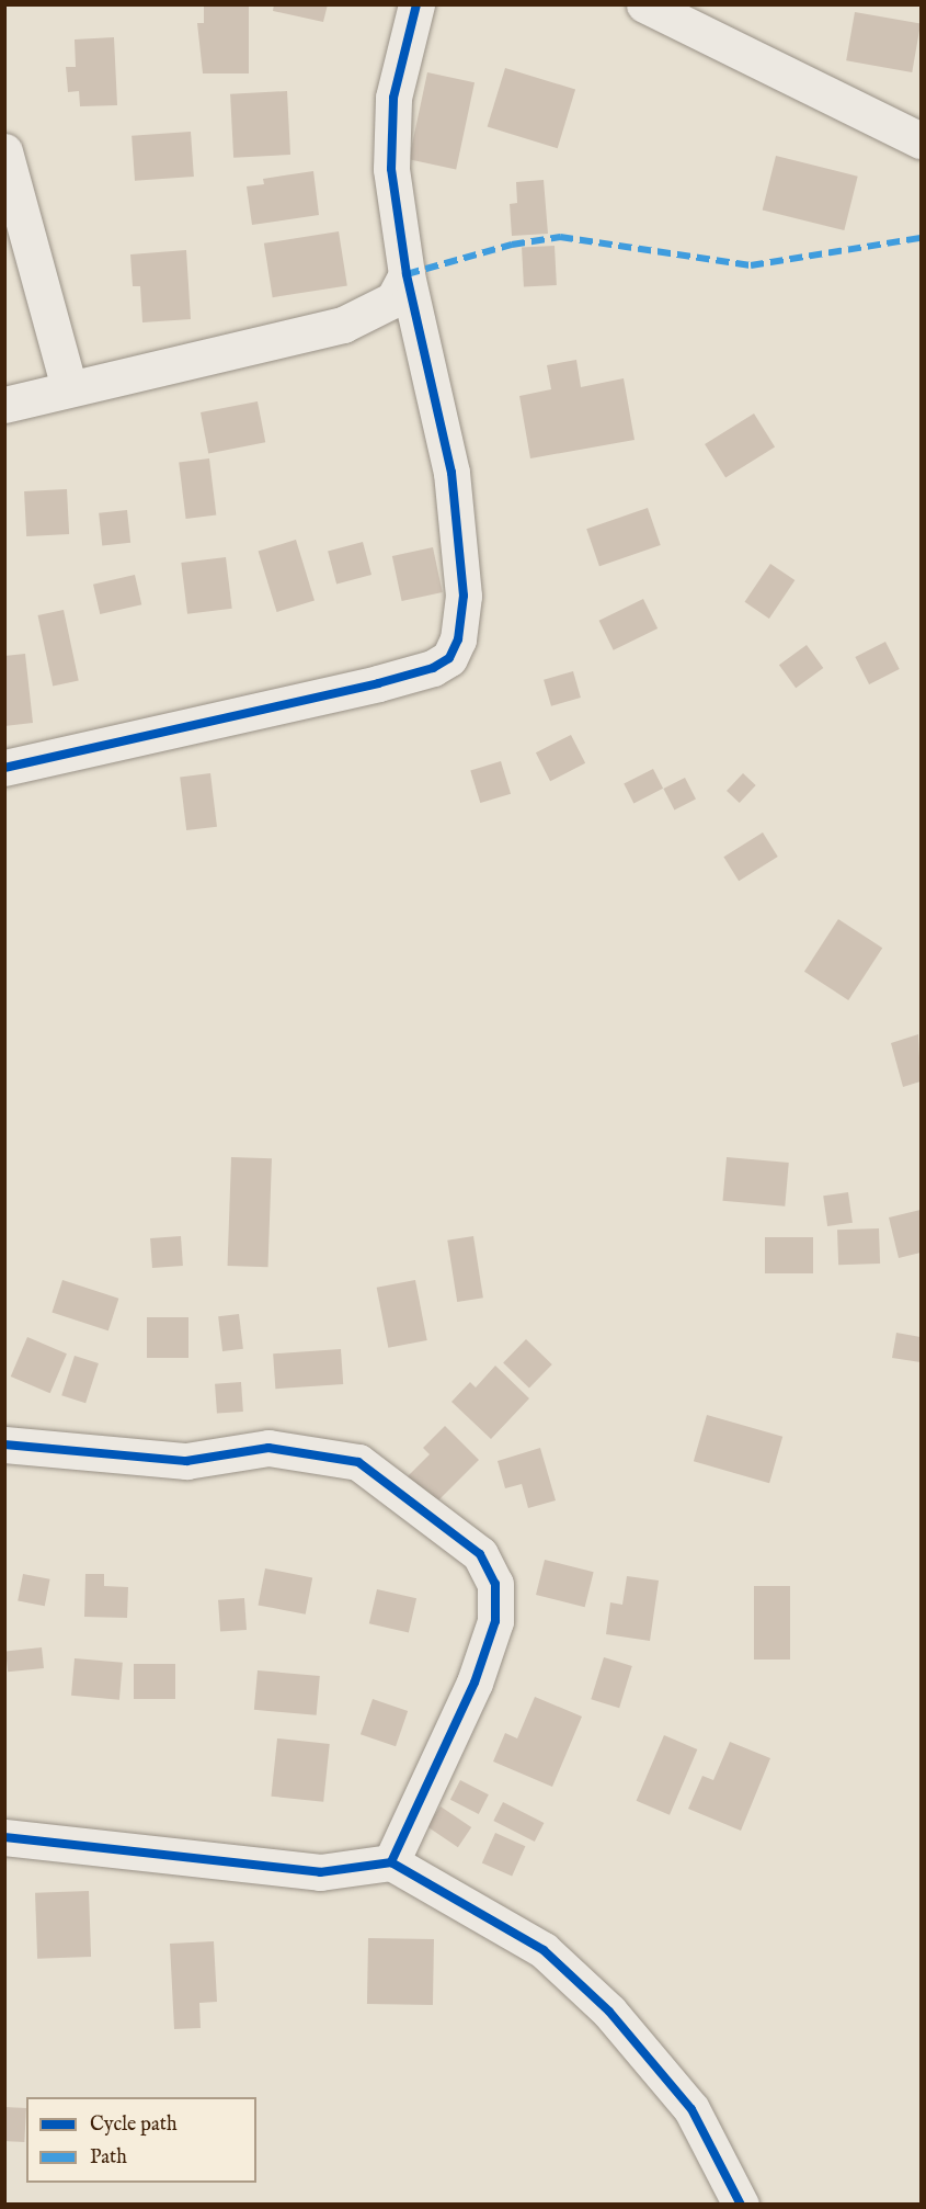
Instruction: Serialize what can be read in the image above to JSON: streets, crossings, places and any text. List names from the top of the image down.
{
  "legend": ["Cycle path", "Path"]
}
